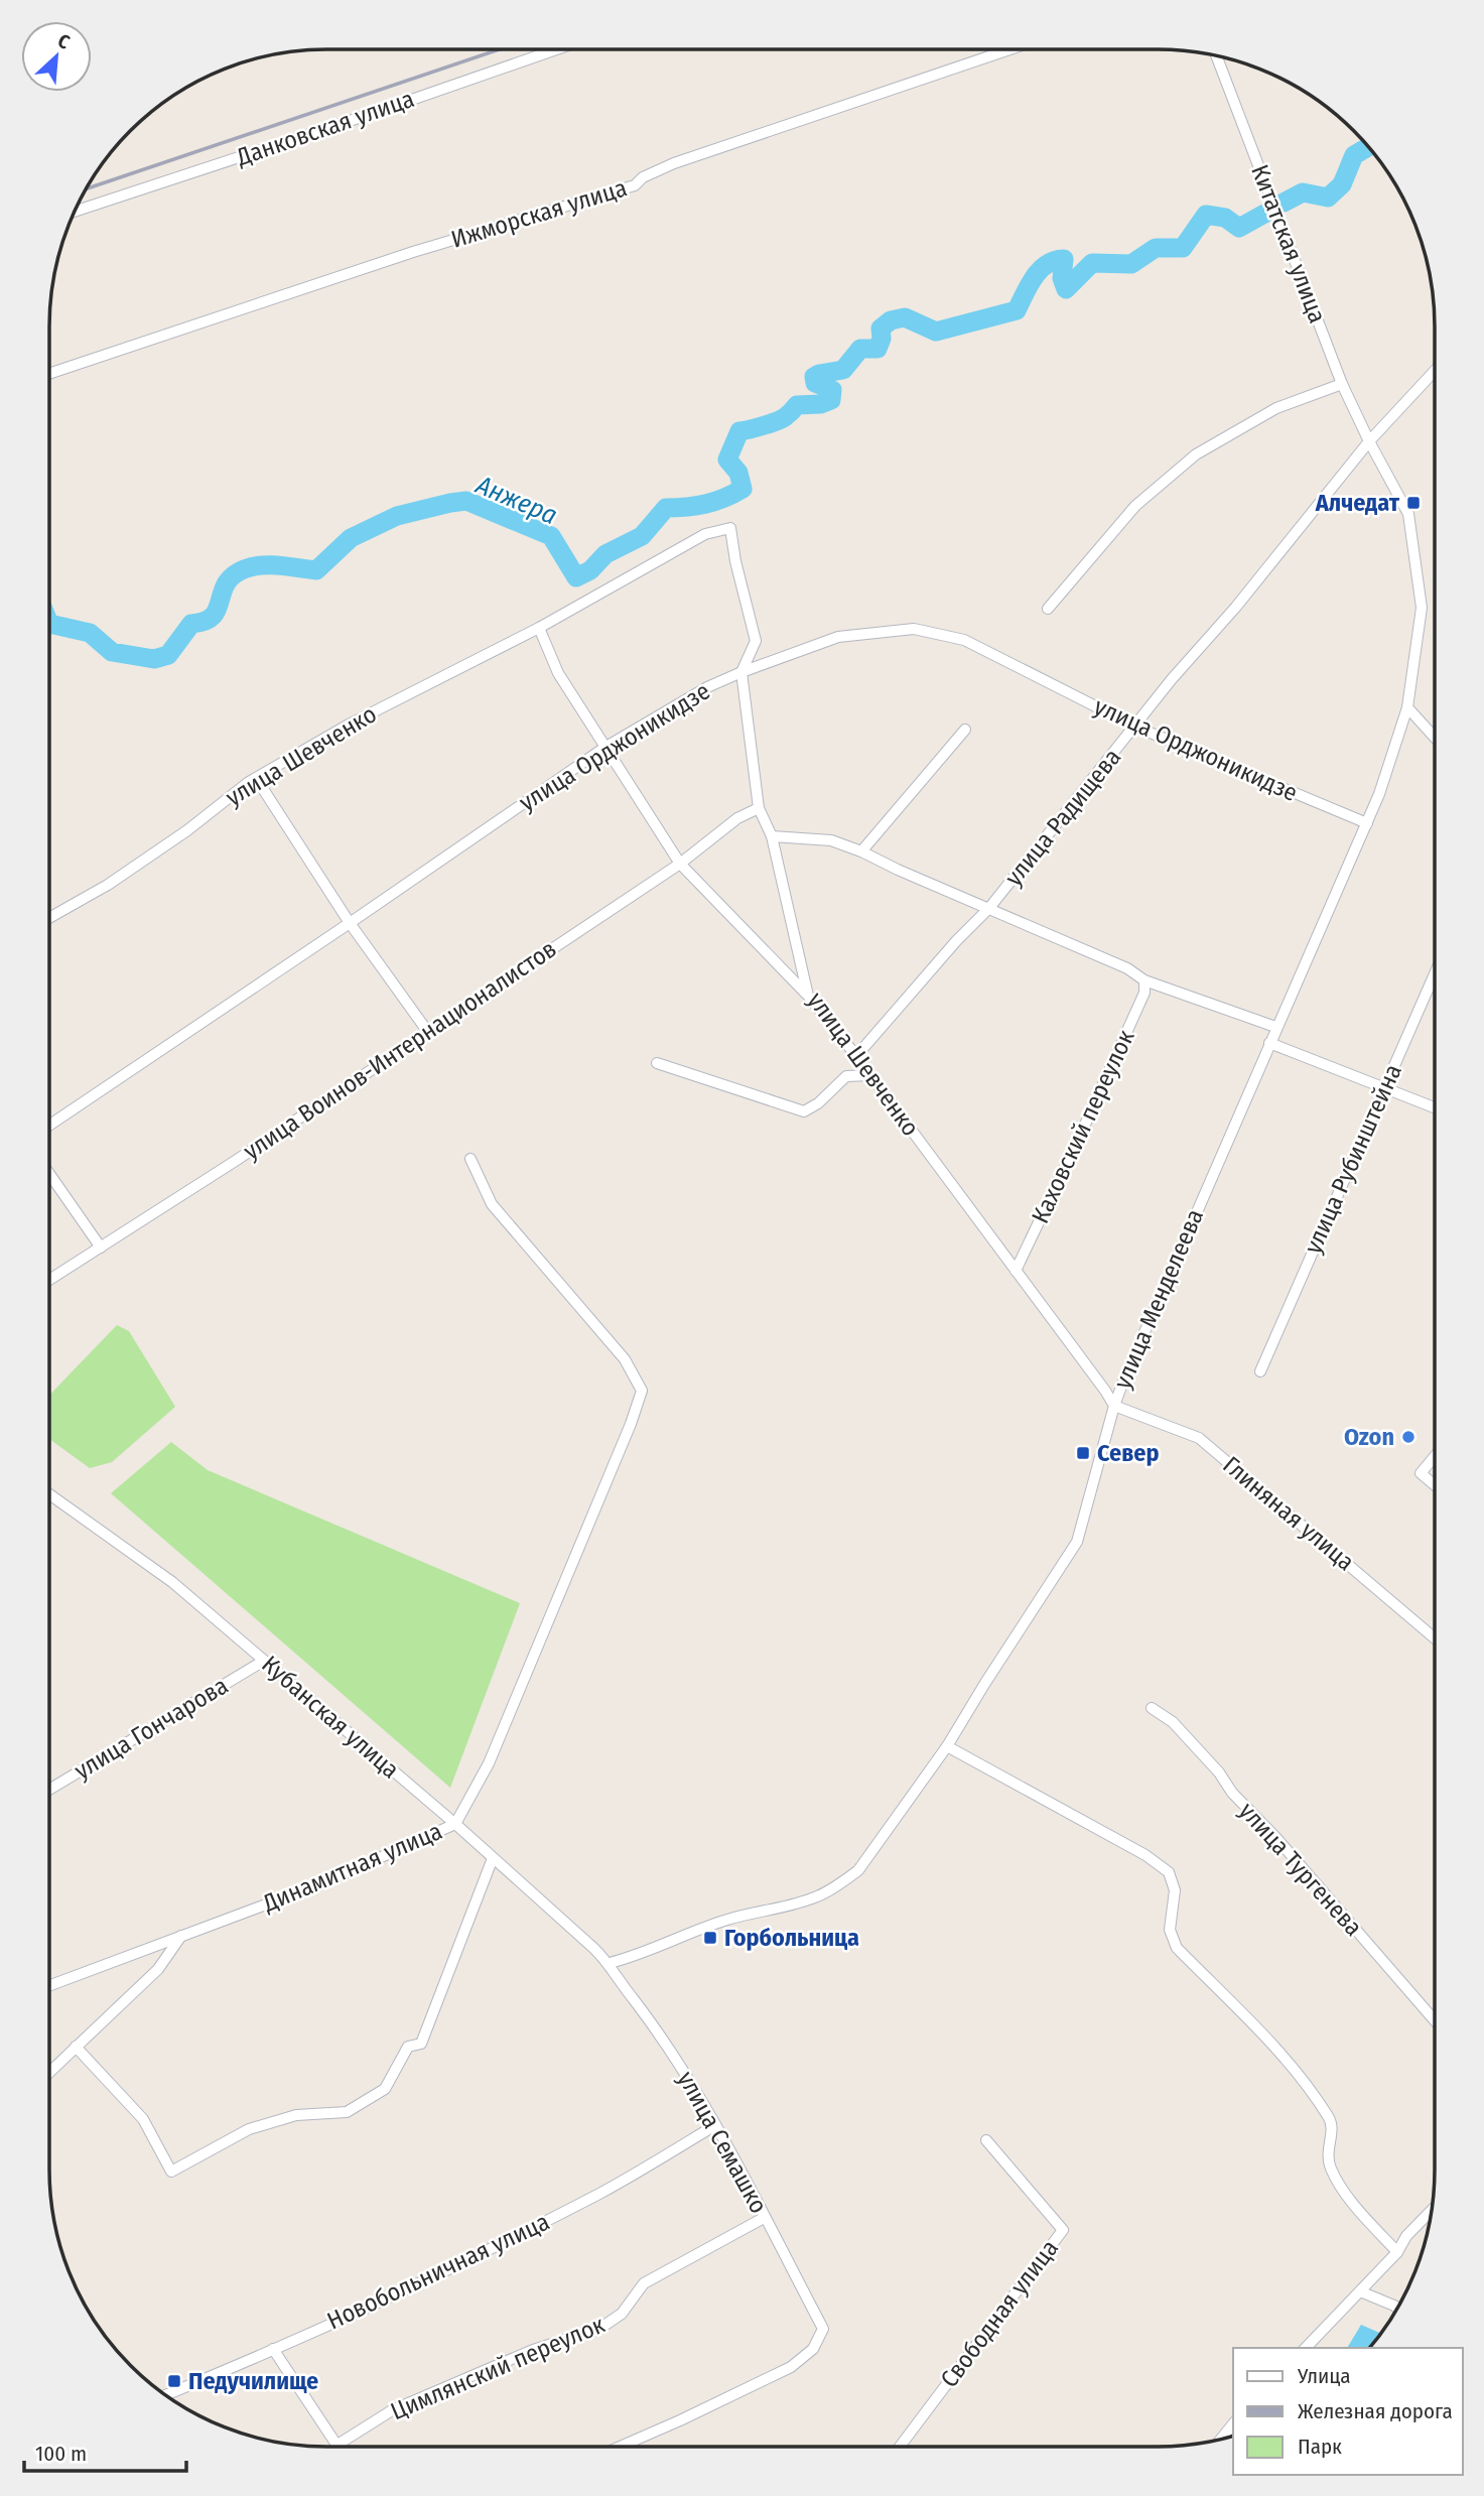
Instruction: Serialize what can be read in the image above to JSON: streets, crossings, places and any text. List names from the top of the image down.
{
  "streets": {
    "street": [
      "Данковская улица",
      "Ижморская улица",
      "Китатская улица",
      "улица Орджоникидзе",
      "улица Шевченко",
      "улица Радищева",
      "улица Воинов-Интернационалистов",
      "Каховский переулок",
      "улица Рубинштейна",
      "улица Менделеева",
      "Глиняная улица",
      "Кубанская улица",
      "улица Гончарова",
      "Динамитная улица",
      "улица Тургенева",
      "улица Семашко",
      "Новобольничная улица",
      "Свободная улица",
      "Цимлянский переулок"
    ]
  },
  "crossings": [
    ["Китатская улица", "улица Радищева"],
    ["Китатская улица", "улица Менделеева"],
    ["улица Орджоникидзе", "улица Шевченко"],
    ["улица Орджоникидзе", "улица Радищева"],
    ["улица Орджоникидзе", "улица Менделеева"],
    ["улица Шевченко", "улица Радищева"],
    ["улица Шевченко", "улица Воинов-Интернационалистов"],
    ["улица Шевченко", "Каховский переулок"],
    ["улица Шевченко", "улица Менделеева"],
    ["улица Шевченко", "Глиняная улица"],
    ["улица Радищева", "улица Менделеева"],
    ["улица Менделеева", "Глиняная улица"],
    ["улица Менделеева", "Кубанская улица"],
    ["улица Менделеева", "улица Семашко"],
    ["Кубанская улица", "улица Гончарова"],
    ["Кубанская улица", "Динамитная улица"],
    ["Кубанская улица", "улица Семашко"],
    ["улица Семашко", "Новобольничная улица"],
    ["улица Семашко", "Цимлянский переулок"]
  ],
  "water": ["Анжера"],
  "places": {
    "transit": [
      "Алчедат",
      "Север",
      "Горбольница",
      "Педучилище"
    ],
    "other": ["Ozon"]
  },
  "legend": ["Улица", "Железная дорога", "Парк"],
  "scale_bar": "100 m",
  "north": "top right"
}
